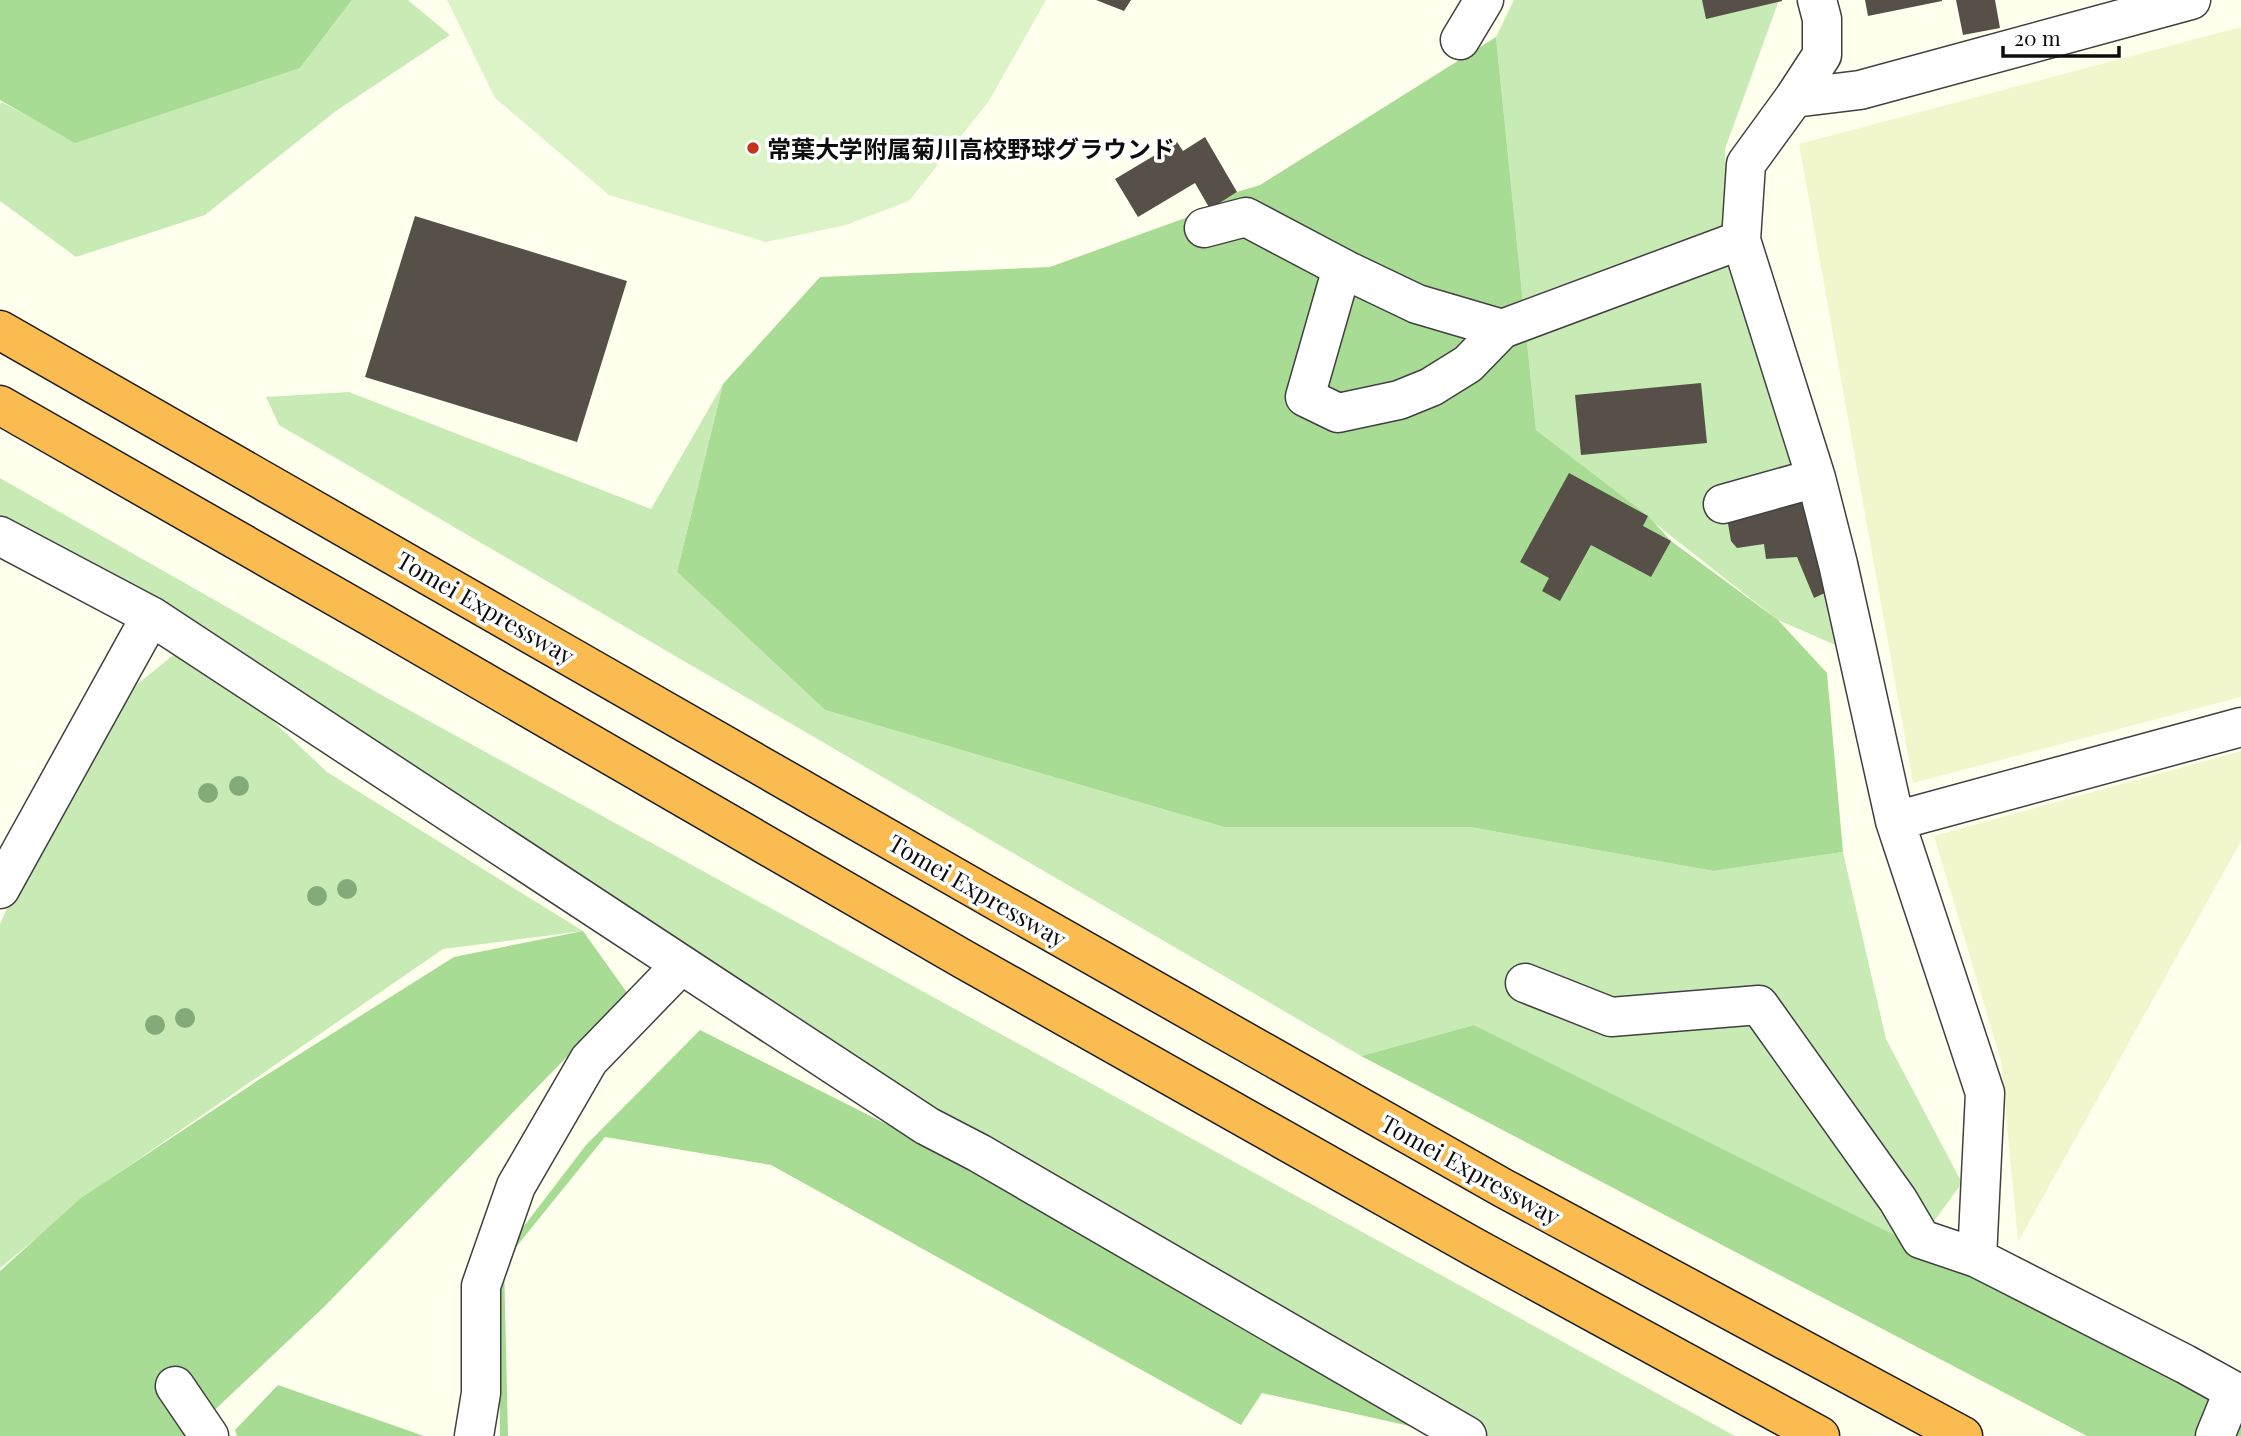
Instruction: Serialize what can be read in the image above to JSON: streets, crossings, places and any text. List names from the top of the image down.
{
  "streets": {
    "highway": ["Tomei Expressway"]
  },
  "places": ["常葉大学附属菊川高校野球グラウンド"],
  "scale_bar": "20 m"
}
